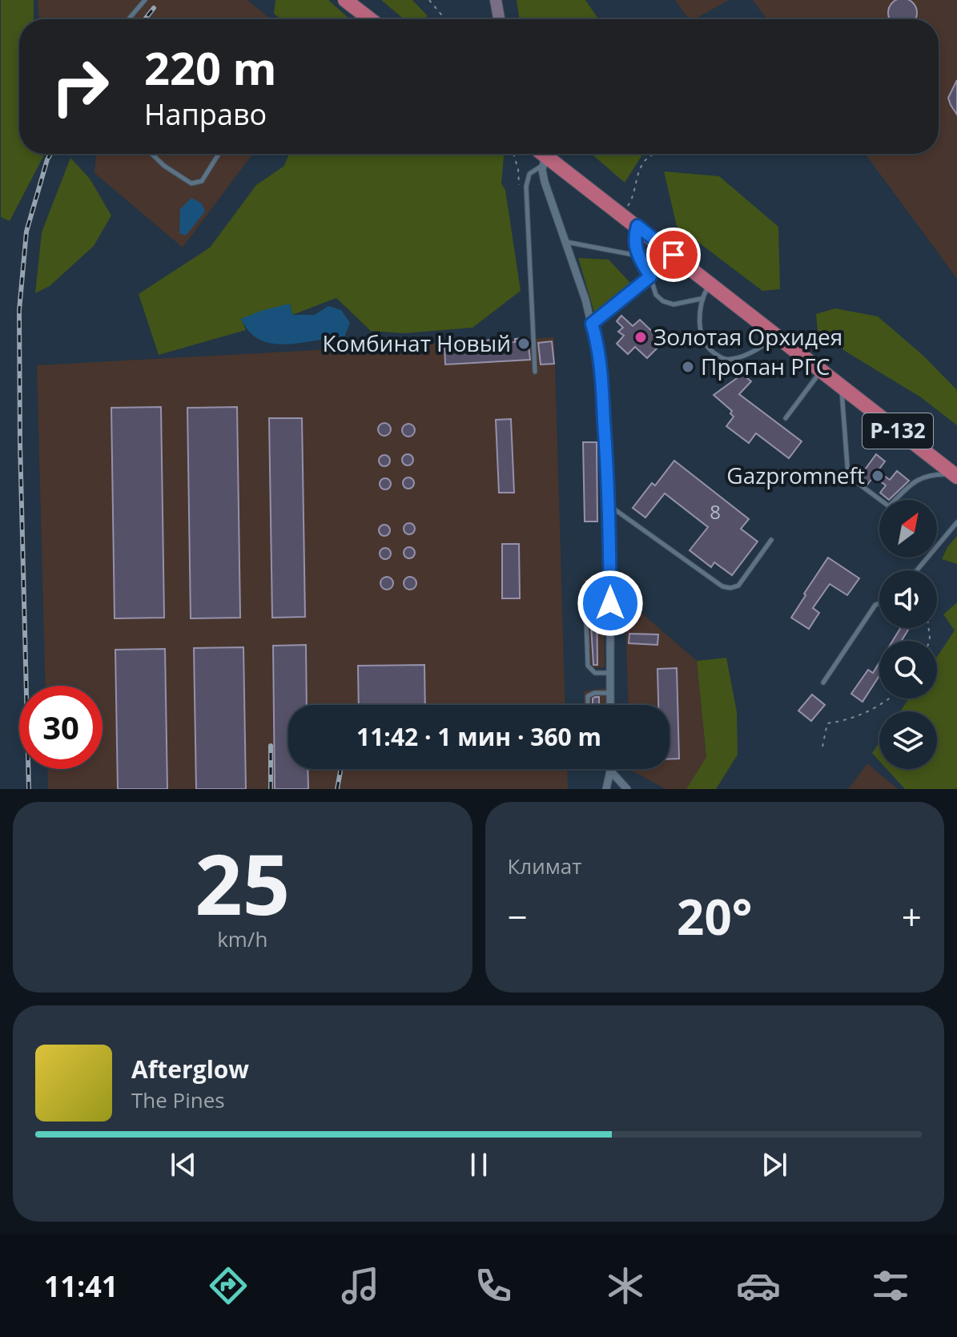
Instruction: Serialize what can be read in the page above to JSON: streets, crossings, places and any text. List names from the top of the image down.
{
  "streets": {
    "highway": ["Р-132"]
  },
  "places": [
    "Золотая Орхидея",
    "Комбинат Новый",
    "Пропан РГС",
    "Gazpromneft"
  ],
  "house_numbers": ["8"],
  "north": "top right",
  "page": {
    "turn": ["220 m", "Направо"],
    "limit": "30",
    "trip": "11:42 · 1 мин · 360 m",
    "tile": [
      ["25", "km/h"],
      "Климат"
    ],
    "heat": ["−", "20°", "+"],
    "song": ["Afterglow", "The Pines"],
    "tabs": "11:41"
  }
}
